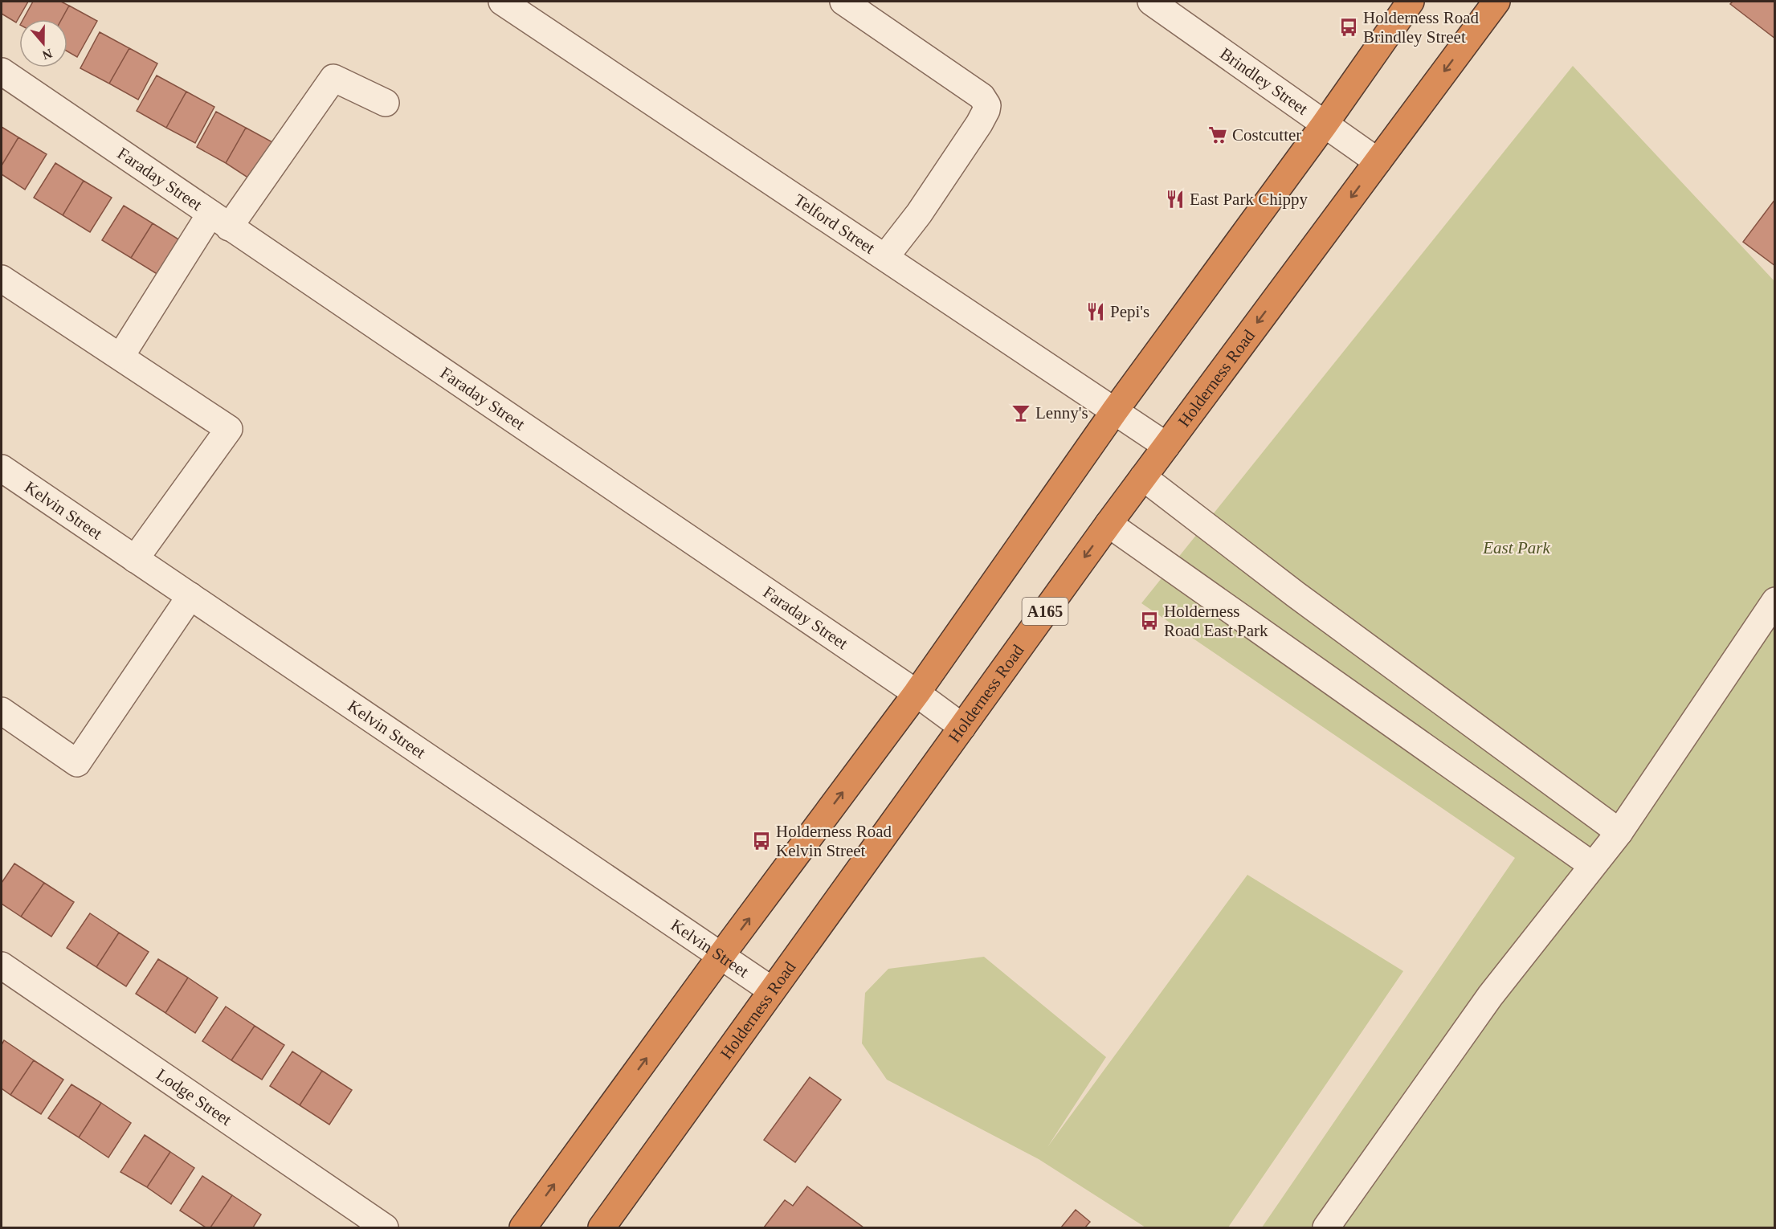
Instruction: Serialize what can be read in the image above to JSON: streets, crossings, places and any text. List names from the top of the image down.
{
  "streets": {
    "highway": ["Holderness Road", "A165"],
    "street": [
      "Brindley Street",
      "Faraday Street",
      "Telford Street",
      "Kelvin Street",
      "Lodge Street"
    ]
  },
  "crossings": [
    ["Brindley Street", "Holderness Road"],
    ["Faraday Street", "Holderness Road"],
    ["Telford Street", "Holderness Road"],
    ["Holderness Road", "Kelvin Street"]
  ],
  "parks": ["East Park"],
  "places": {
    "bus stop": ["Holderness Road Brindley Street", "Holderness Road East Park", "Holderness Road Kelvin Street"],
    "supermarket": ["Costcutter"],
    "restaurant": ["East Park Chippy", "Pepi's"],
    "bar": ["Lenny's"]
  },
  "north": "bottom"
}
